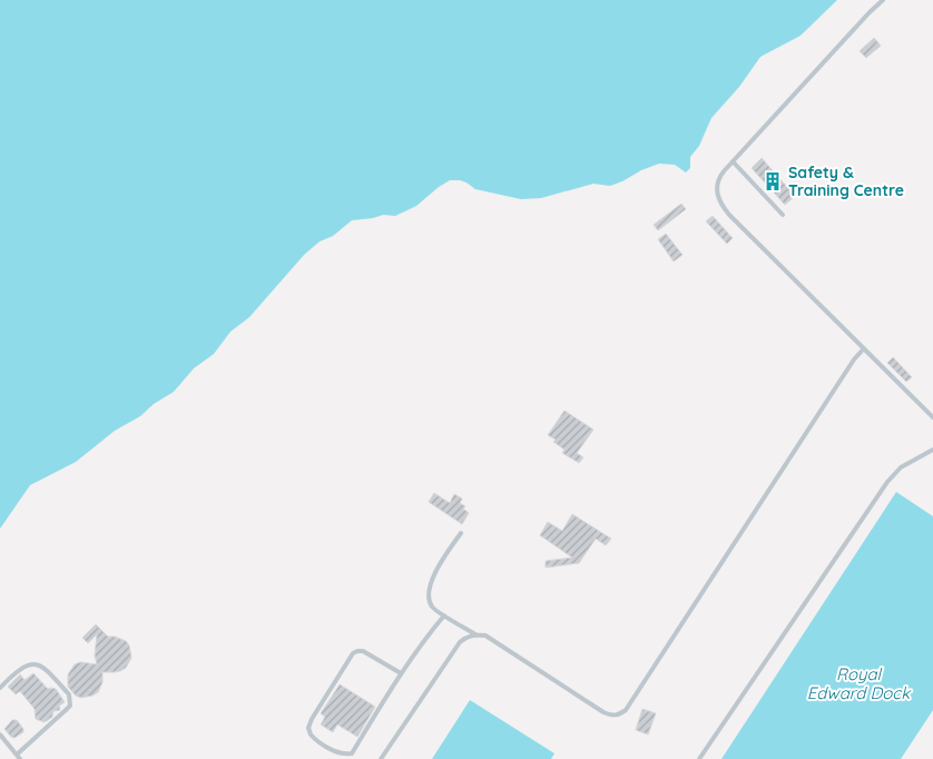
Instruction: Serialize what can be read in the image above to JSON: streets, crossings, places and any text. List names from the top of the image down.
{
  "water": ["Royal Edward Dock"],
  "places": {
    "building": ["Safety & Training Centre"]
  }
}
